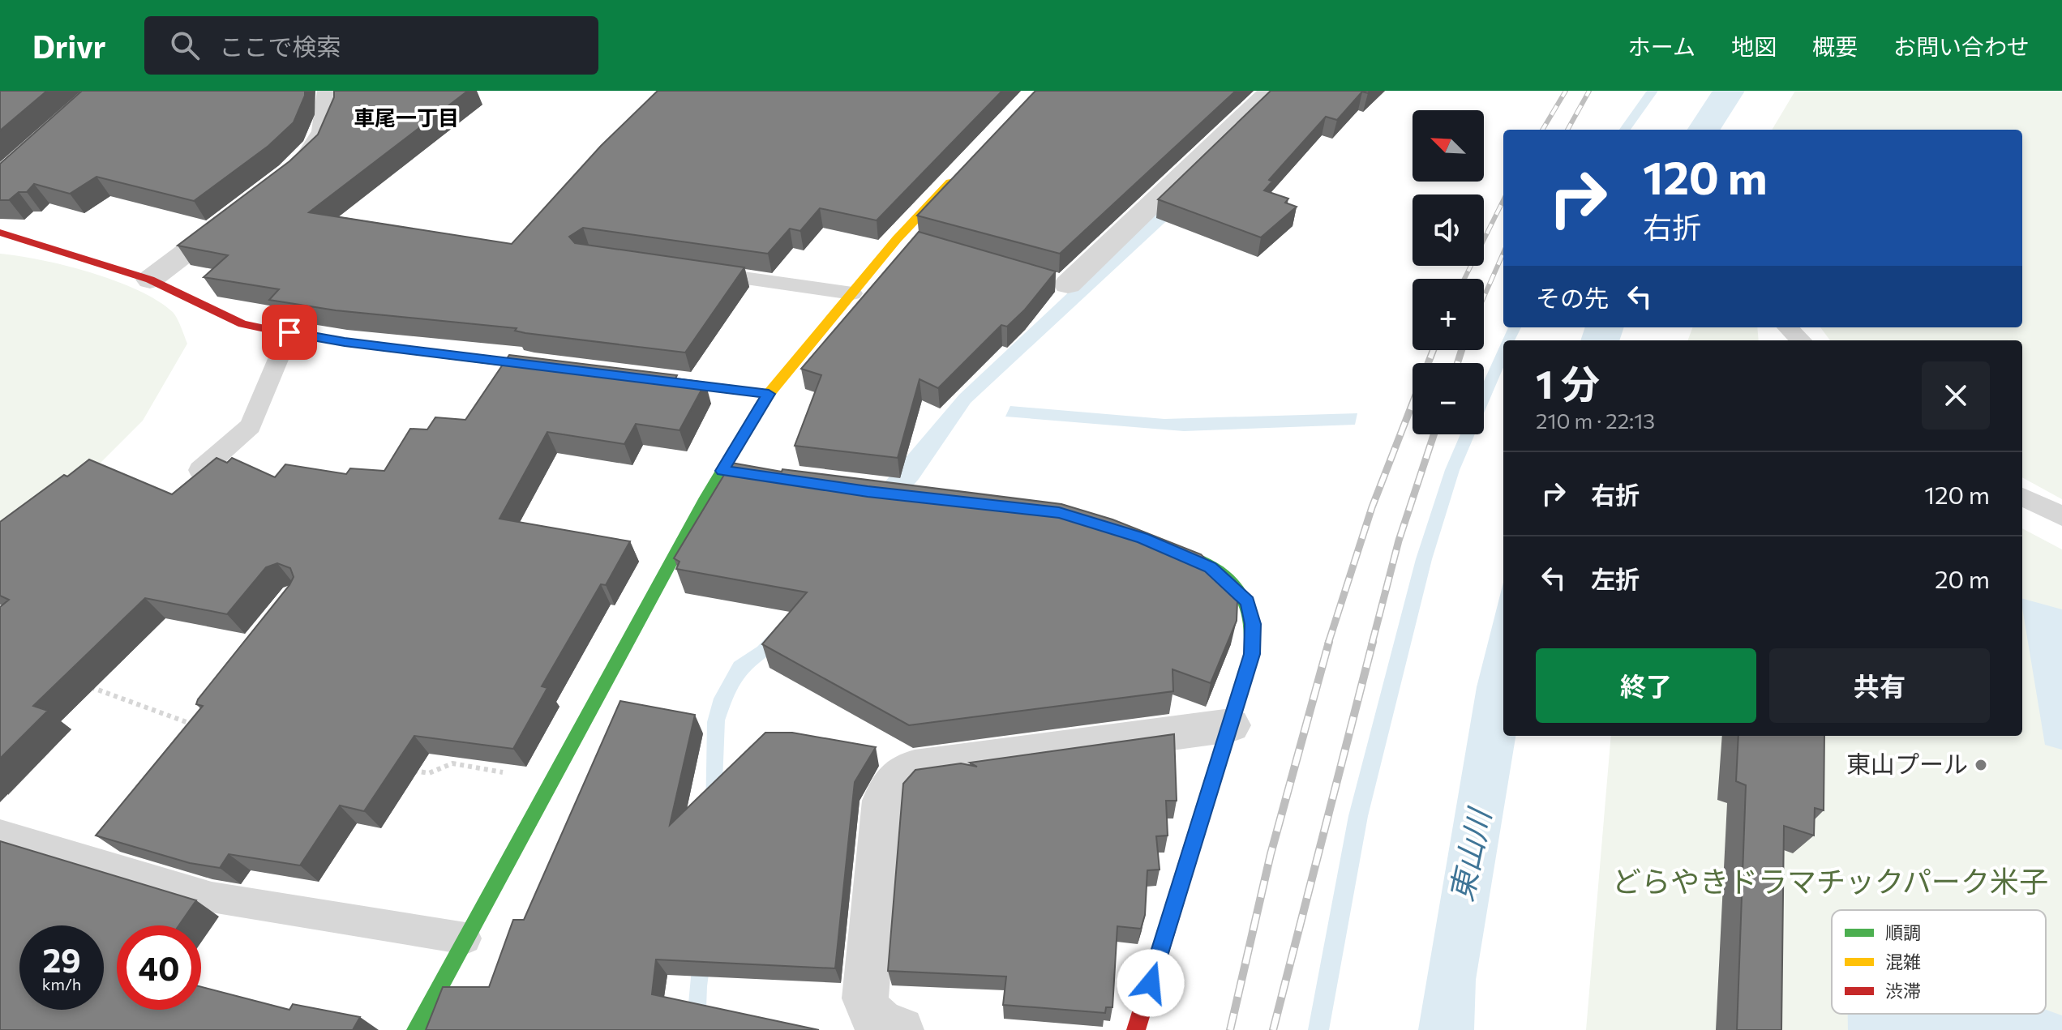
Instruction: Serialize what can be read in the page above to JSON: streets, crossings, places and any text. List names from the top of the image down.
{
  "districts": ["車尾一丁目"],
  "water": ["東山川"],
  "parks": ["どらやきドラマチックパーク米子"],
  "places": ["東山プール"],
  "legend": ["順調", "混雑", "渋滞"],
  "north": "top left",
  "page": {
    "header": "Drivr",
    "search": "ここで検索",
    "nav": [
      "ホーム",
      "地図",
      "概要",
      "お問い合わせ"
    ],
    "map_buttons": ["+", "−"],
    "turn": ["120 m", "右折"],
    "then": "その先",
    "heading": ["1 分", "210 m · 22:13"],
    "list": [
      {
        "name": "右折",
        "value": "120 m"
      },
      {
        "name": "左折",
        "value": "20 m"
      }
    ],
    "buttons": ["終了", "共有"],
    "speed": "29 km/h",
    "limit": "40"
  }
}
